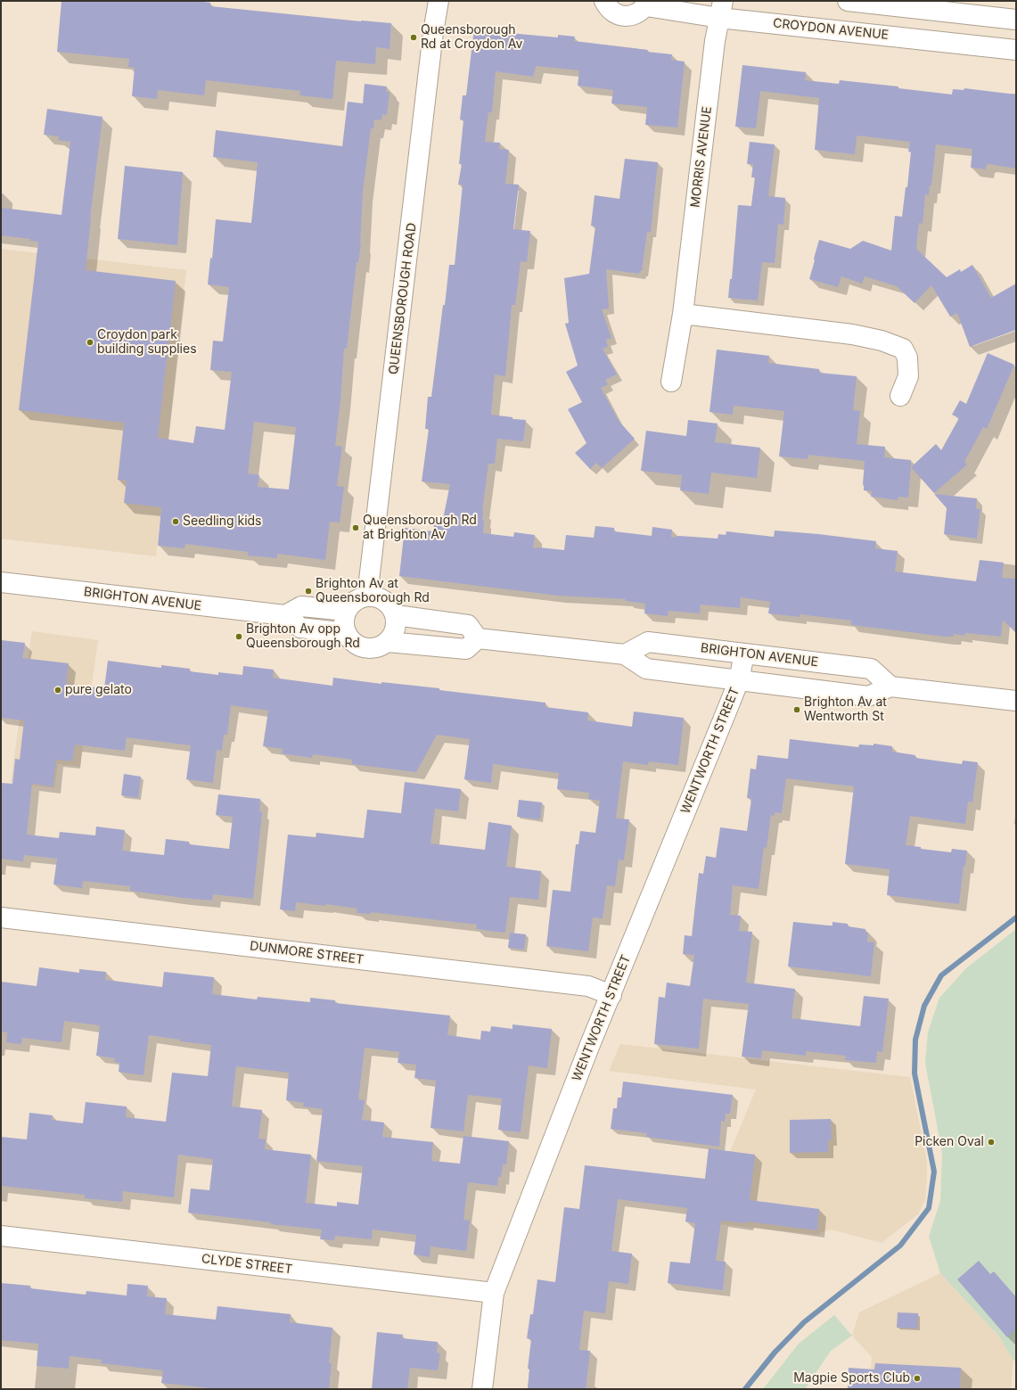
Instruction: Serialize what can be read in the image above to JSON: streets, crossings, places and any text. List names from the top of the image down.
{
  "streets": {
    "street": [
      "CROYDON AVENUE",
      "MORRIS AVENUE",
      "QUEENSBOROUGH ROAD",
      "BRIGHTON AVENUE",
      "WENTWORTH STREET",
      "DUNMORE STREET",
      "CLYDE STREET"
    ]
  },
  "crossings": [
    ["CROYDON AVENUE", "MORRIS AVENUE"],
    ["BRIGHTON AVENUE", "WENTWORTH STREET"],
    ["WENTWORTH STREET", "DUNMORE STREET"],
    ["WENTWORTH STREET", "CLYDE STREET"]
  ],
  "places": [
    "Queensborough Rd at Croydon Av",
    "Croydon park building supplies",
    "Seedling kids",
    "Queensborough Rd at Brighton Av",
    "Brighton Av at Queensborough Rd",
    "Brighton Av opp Queensborough Rd",
    "pure gelato",
    "Brighton Av at Wentworth St",
    "Picken Oval",
    "Magpie Sports Club"
  ]
}
